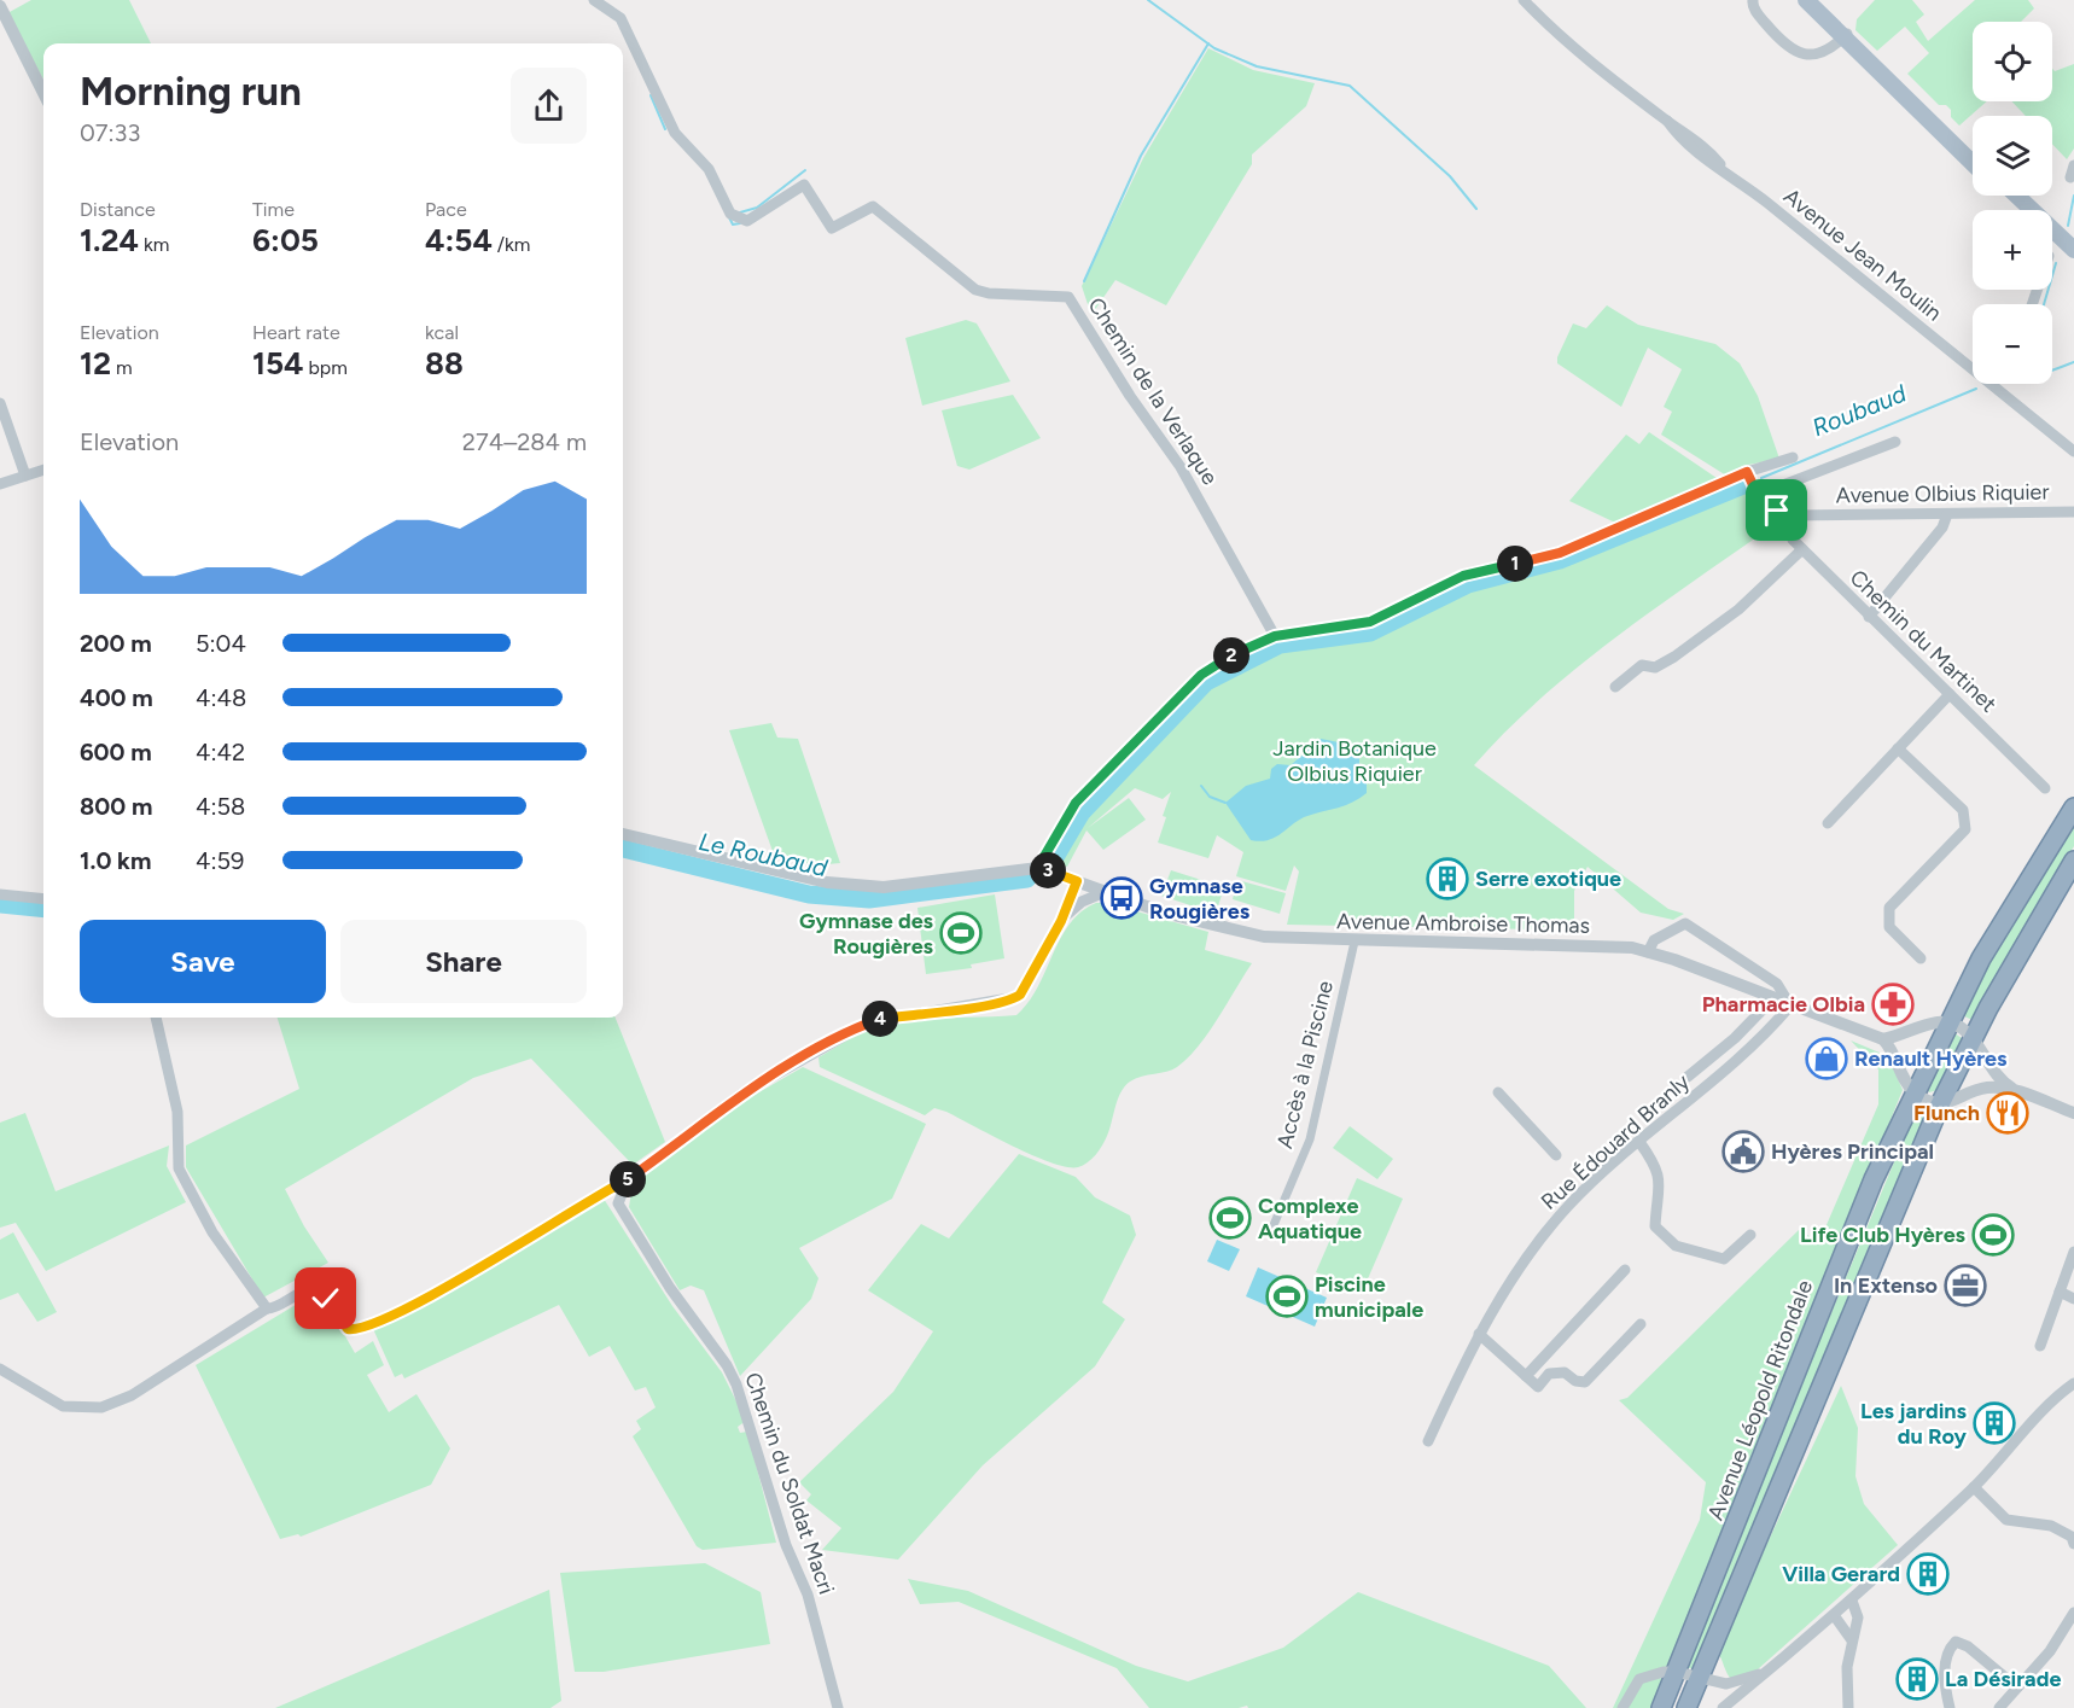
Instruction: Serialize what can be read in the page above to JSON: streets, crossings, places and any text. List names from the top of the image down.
{
  "streets": {
    "highway": ["Avenue Léopold Ritondale"],
    "street": [
      "Avenue Jean Moulin",
      "Chemin de la Verlaque",
      "Avenue Olbius Riquier",
      "Chemin du Martinet",
      "Avenue Ambroise Thomas",
      "Accès à la Piscine",
      "Rue Édouard Branly",
      "Chemin du Soldat Macri"
    ]
  },
  "crossings": [
    ["Avenue Olbius Riquier", "Chemin du Martinet"],
    ["Avenue Ambroise Thomas", "Accès à la Piscine"],
    ["Avenue Ambroise Thomas", "Rue Édouard Branly"]
  ],
  "water": ["Roubaud", "Le Roubaud"],
  "parks": ["Jardin Botanique Olbius Riquier"],
  "places": {
    "building": [
      "Serre exotique",
      "Les jardins du Roy",
      "Villa Gerard",
      "La Désirade"
    ],
    "bus stop": ["Gymnase Rougières"],
    "sports": [
      "Gymnase des Rougières",
      "Complexe Aquatique",
      "Life Club Hyères",
      "Piscine municipale"
    ],
    "pharmacy": ["Pharmacie Olbia"],
    "shop": ["Renault Hyères"],
    "restaurant": ["Flunch"],
    "public building": ["Hyères Principal"],
    "office": ["In Extenso"]
  },
  "page": {
    "map_buttons": ["+", "−"],
    "heading": ["Morning run", "07:33"],
    "stats": [
      ["Distance", "1.24 km"],
      ["Time", "6:05"],
      ["Pace", "4:54 /km"],
      ["Elevation", "12 m"],
      ["Heart rate", "154 bpm"],
      ["kcal", "88"]
    ],
    "chart": ["Elevation", "274–284 m"],
    "pins": [
      "1",
      "2",
      "3",
      "4",
      "5"
    ],
    "list": [
      {
        "name": "200 m",
        "note": "5:04"
      },
      {
        "name": "400 m",
        "note": "4:48"
      },
      {
        "name": "600 m",
        "note": "4:42"
      },
      {
        "name": "800 m",
        "note": "4:58"
      },
      {
        "name": "1.0 km",
        "note": "4:59"
      }
    ],
    "buttons": ["Save", "Share"]
  }
}
